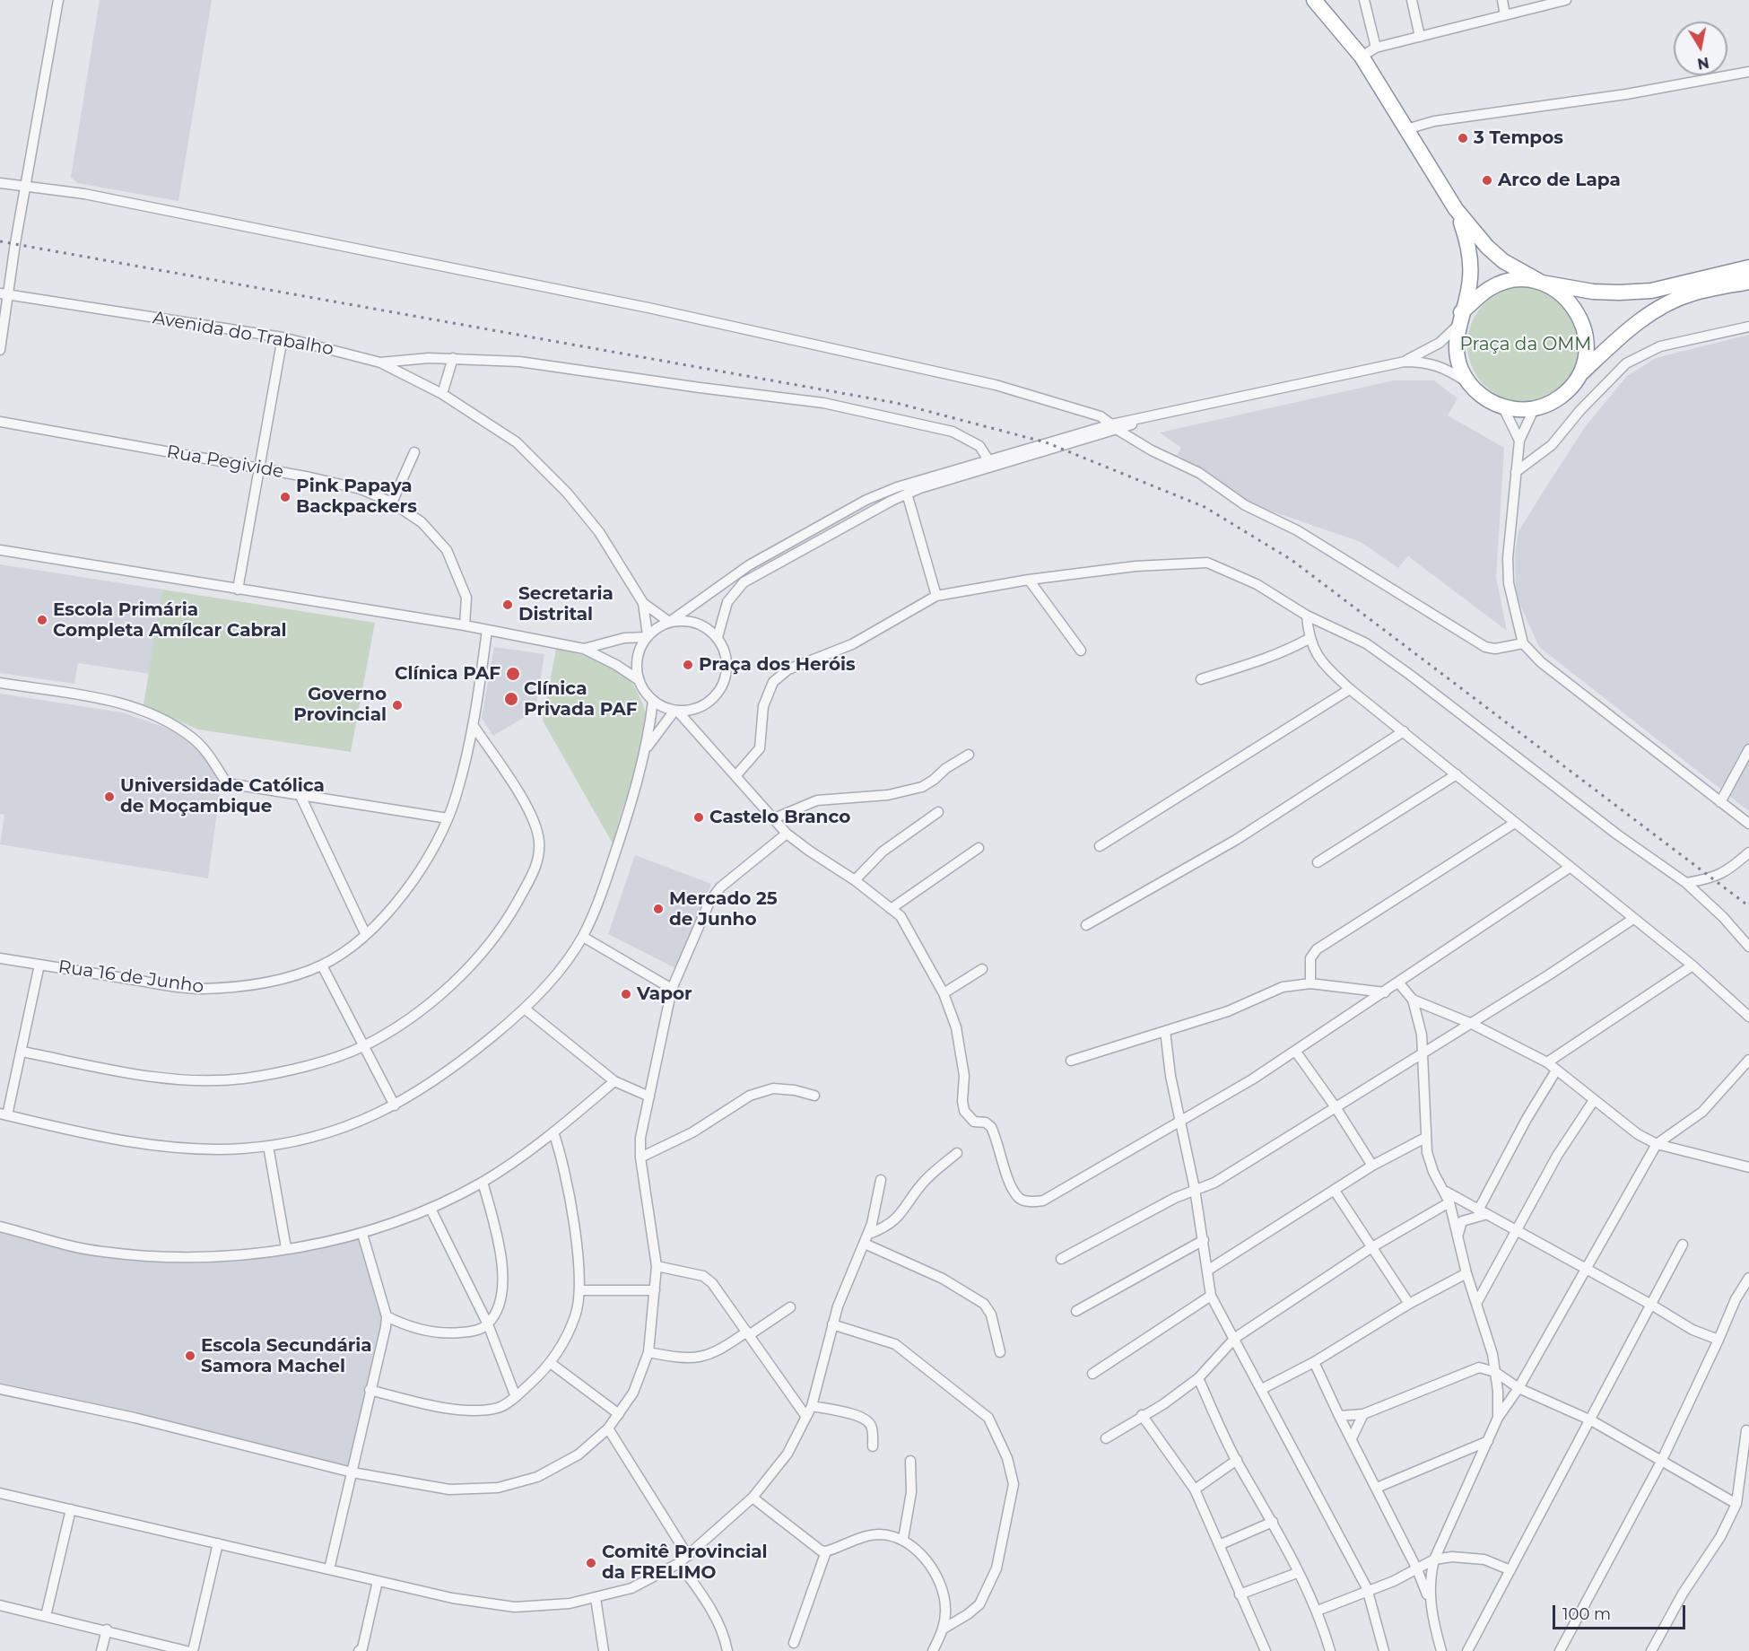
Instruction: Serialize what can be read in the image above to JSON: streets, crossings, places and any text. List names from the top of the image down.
{
  "streets": {
    "street": ["Avenida do Trabalho", "Rua Pegivide", "Rua 16 de Junho"]
  },
  "parks": ["Praça da OMM"],
  "places": [
    "3 Tempos",
    "Arco de Lapa",
    "Pink Papaya Backpackers",
    "Secretaria Distrital",
    "Escola Primária Completa Amílcar Cabral",
    "Praça dos Heróis",
    "Clínica PAF",
    "Clínica Privada PAF",
    "Governo Provincial",
    "Universidade Católica de Moçambique",
    "Castelo Branco",
    "Mercado 25 de Junho",
    "Vapor",
    "Escola Secundária Samora Machel",
    "Comitê Provincial da FRELIMO"
  ],
  "scale_bar": "100 m",
  "north": "bottom"
}
